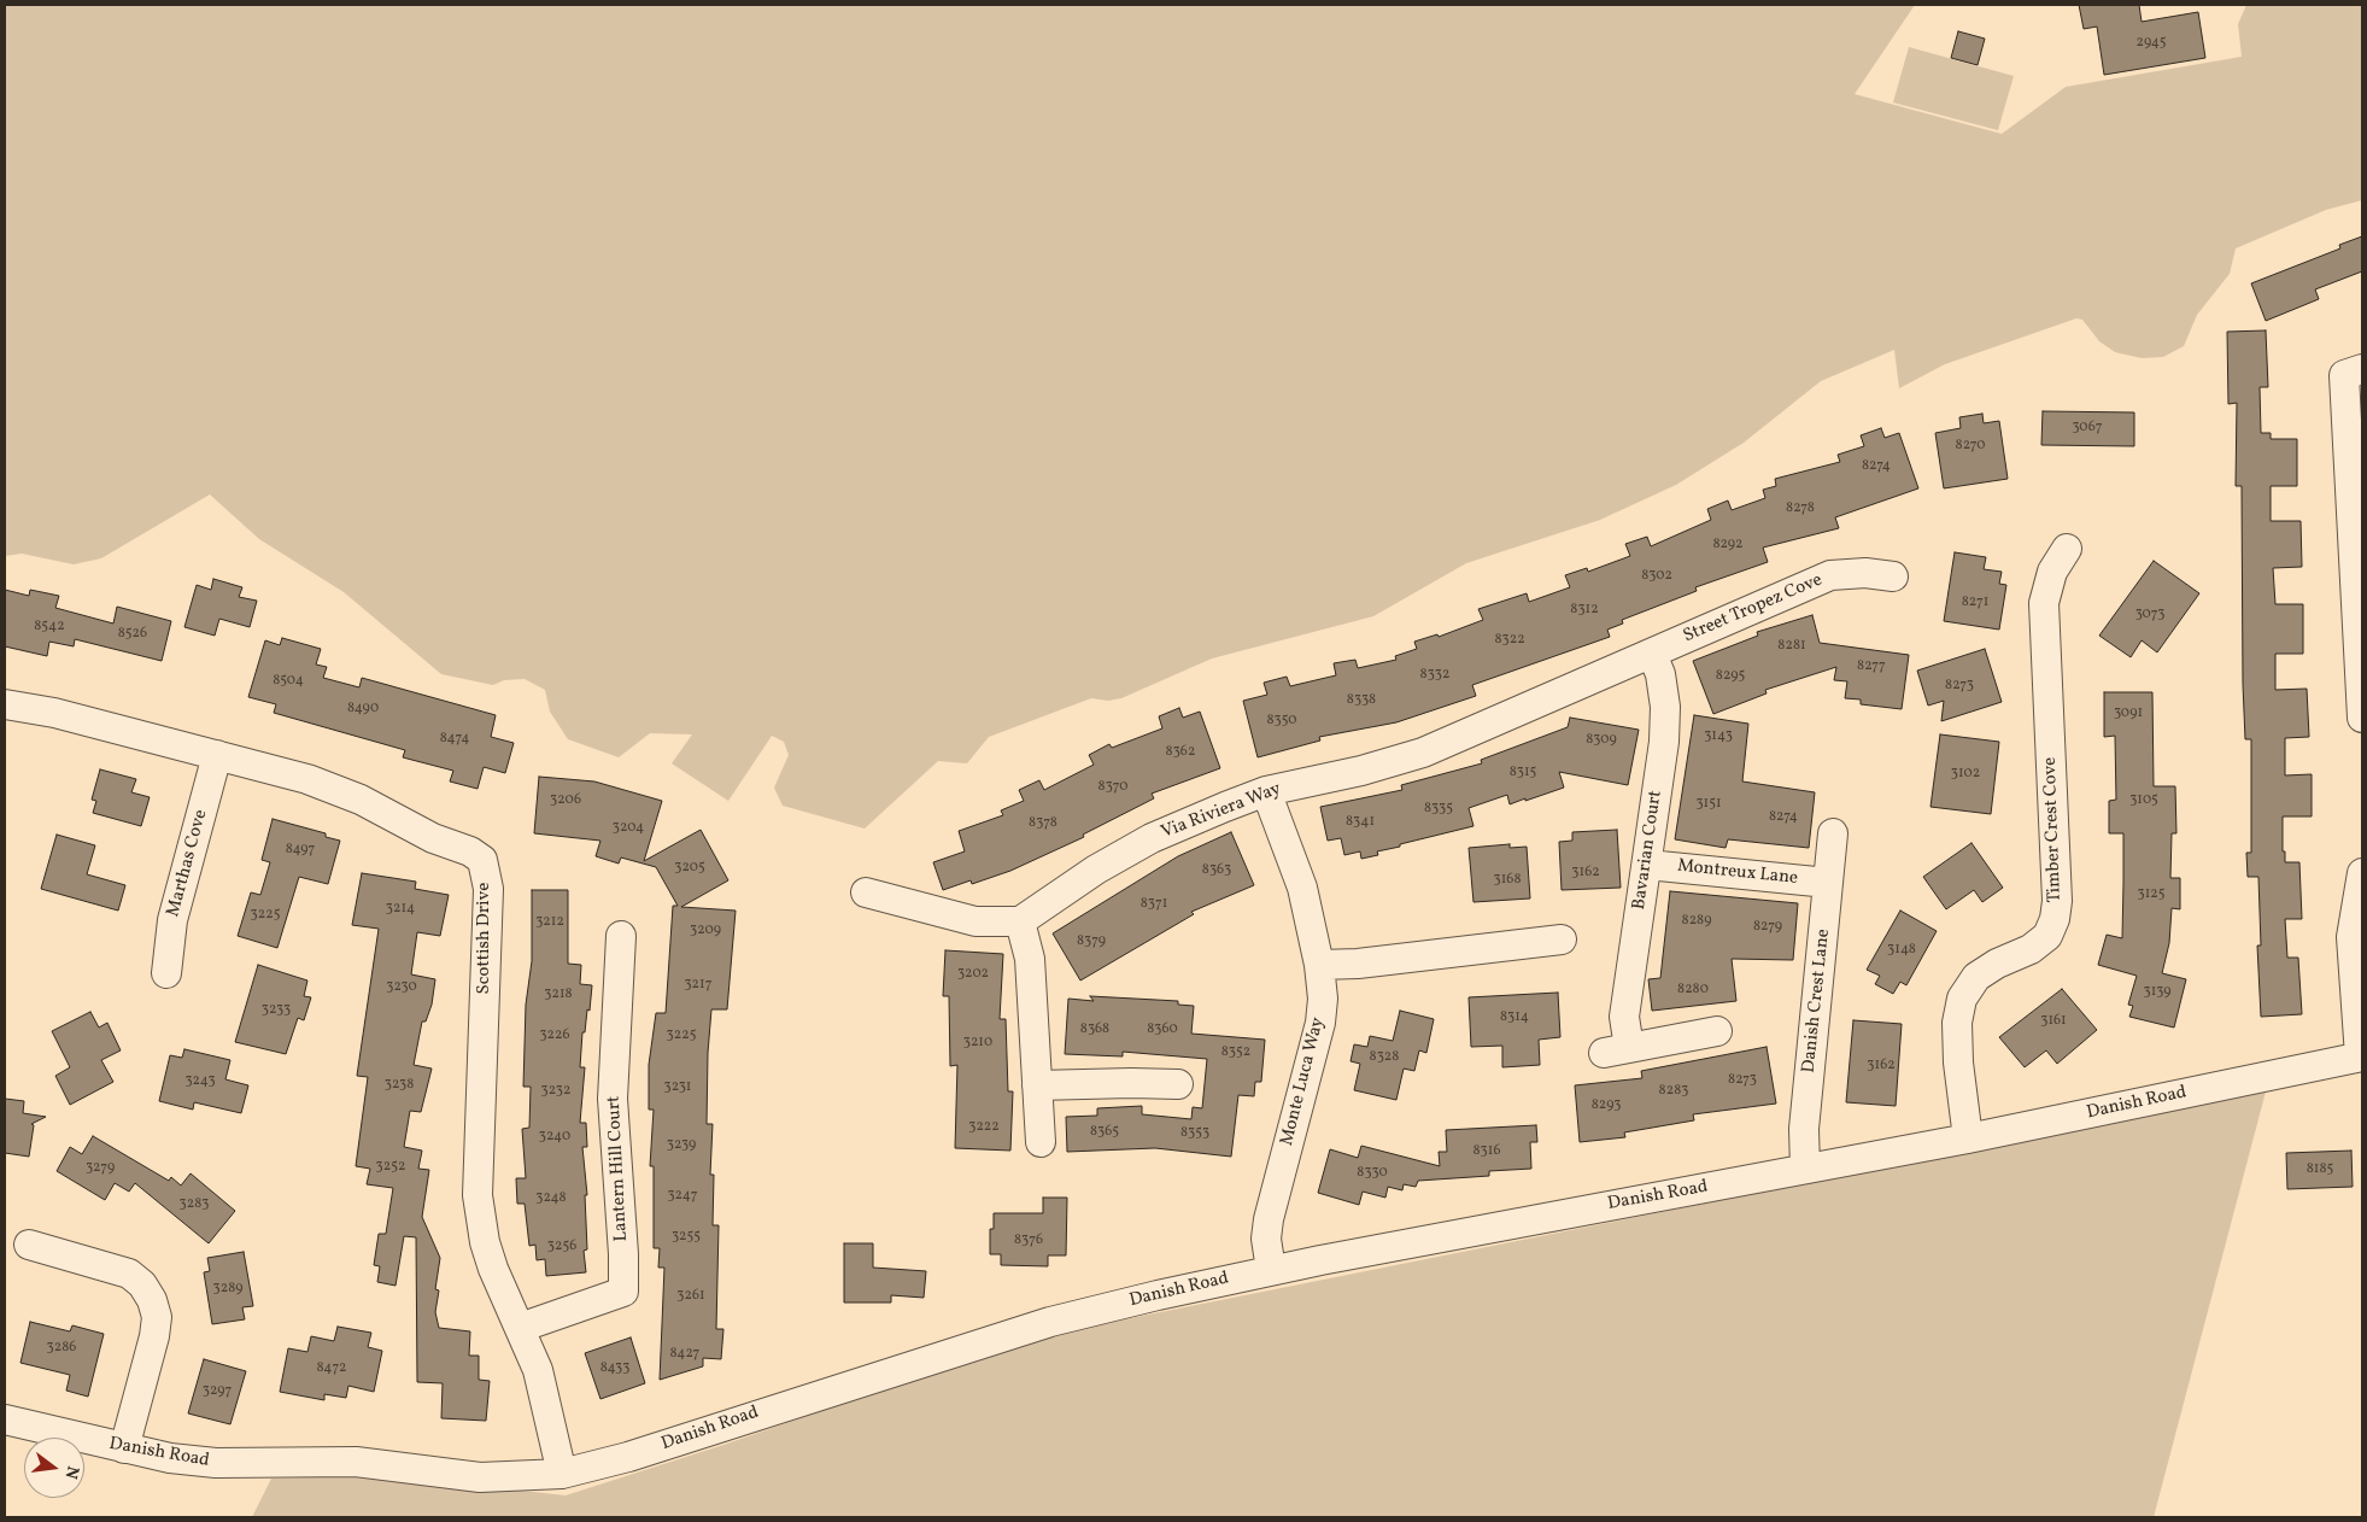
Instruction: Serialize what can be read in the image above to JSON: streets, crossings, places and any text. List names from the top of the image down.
{
  "streets": {
    "street": [
      "Street Tropez Cove",
      "Via Riviera Way",
      "Timber Crest Cove",
      "Bavarian Court",
      "Marthas Cove",
      "Montreux Lane",
      "Scottish Drive",
      "Danish Crest Lane",
      "Monte Luca Way",
      "Danish Road",
      "Lantern Hill Court"
    ]
  },
  "crossings": [
    ["Street Tropez Cove", "Via Riviera Way"],
    ["Street Tropez Cove", "Bavarian Court"],
    ["Via Riviera Way", "Bavarian Court"],
    ["Via Riviera Way", "Monte Luca Way"],
    ["Timber Crest Cove", "Danish Road"],
    ["Bavarian Court", "Montreux Lane"],
    ["Marthas Cove", "Scottish Drive"],
    ["Montreux Lane", "Danish Crest Lane"],
    ["Scottish Drive", "Danish Road"],
    ["Scottish Drive", "Lantern Hill Court"],
    ["Danish Crest Lane", "Danish Road"],
    ["Monte Luca Way", "Danish Road"]
  ],
  "house_numbers": [
    "2945",
    "3067",
    "8270",
    "8274",
    "8278",
    "8292",
    "8302",
    "8271",
    "8312",
    "3073",
    "8542",
    "8526",
    "8322",
    "8281",
    "8277",
    "8332",
    "8295",
    "8504",
    "8273",
    "8338",
    "8490",
    "3091",
    "8350",
    "3143",
    "8474",
    "8309",
    "8362",
    "8315",
    "3102",
    "8370",
    "3206",
    "3105",
    "3151",
    "8335",
    "8274",
    "8341",
    "8378",
    "3204",
    "8497",
    "3205",
    "8363",
    "3162",
    "3168",
    "3125",
    "8371",
    "3214",
    "3225",
    "8289",
    "3212",
    "8279",
    "3209",
    "8379",
    "3148",
    "3202",
    "3217",
    "3230",
    "8280",
    "3139",
    "3218",
    "3233",
    "8314",
    "3161",
    "8368",
    "8360",
    "3226",
    "3225",
    "3210",
    "8352",
    "8328",
    "3162",
    "8273",
    "3243",
    "3238",
    "3231",
    "3232",
    "8283",
    "8293",
    "3222",
    "8365",
    "8353",
    "3240",
    "3239",
    "8316",
    "3252",
    "3279",
    "8185",
    "8330",
    "3247",
    "3248",
    "3283",
    "3255",
    "8376",
    "3256",
    "3289",
    "3261",
    "3286",
    "8427",
    "8472",
    "8433",
    "3297"
  ],
  "north": "right"
}
